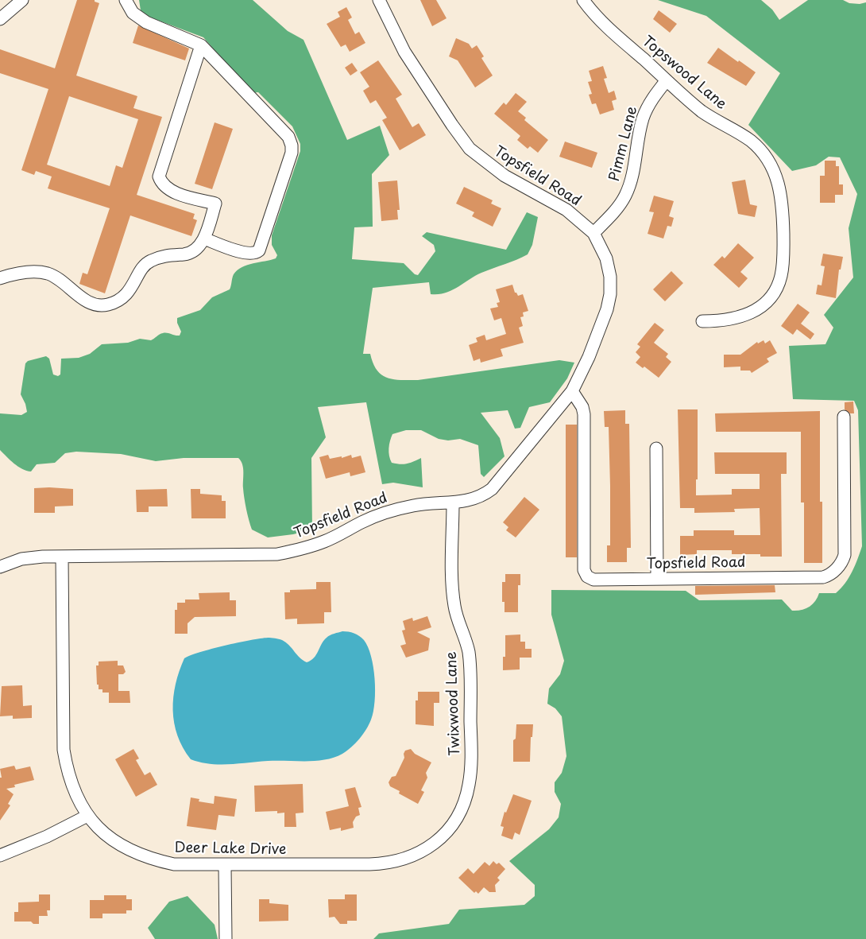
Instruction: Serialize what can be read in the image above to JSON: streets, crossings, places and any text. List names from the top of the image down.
{
  "streets": {
    "street": [
      "Topswood Lane",
      "Pimm Lane",
      "Topsfield Road",
      "Twixwood Lane",
      "Deer Lake Drive"
    ]
  },
  "crossings": [
    ["Topswood Lane", "Pimm Lane"],
    ["Pimm Lane", "Topsfield Road"],
    ["Topsfield Road", "Twixwood Lane"],
    ["Topsfield Road", "Deer Lake Drive"],
    ["Twixwood Lane", "Deer Lake Drive"]
  ]
}
